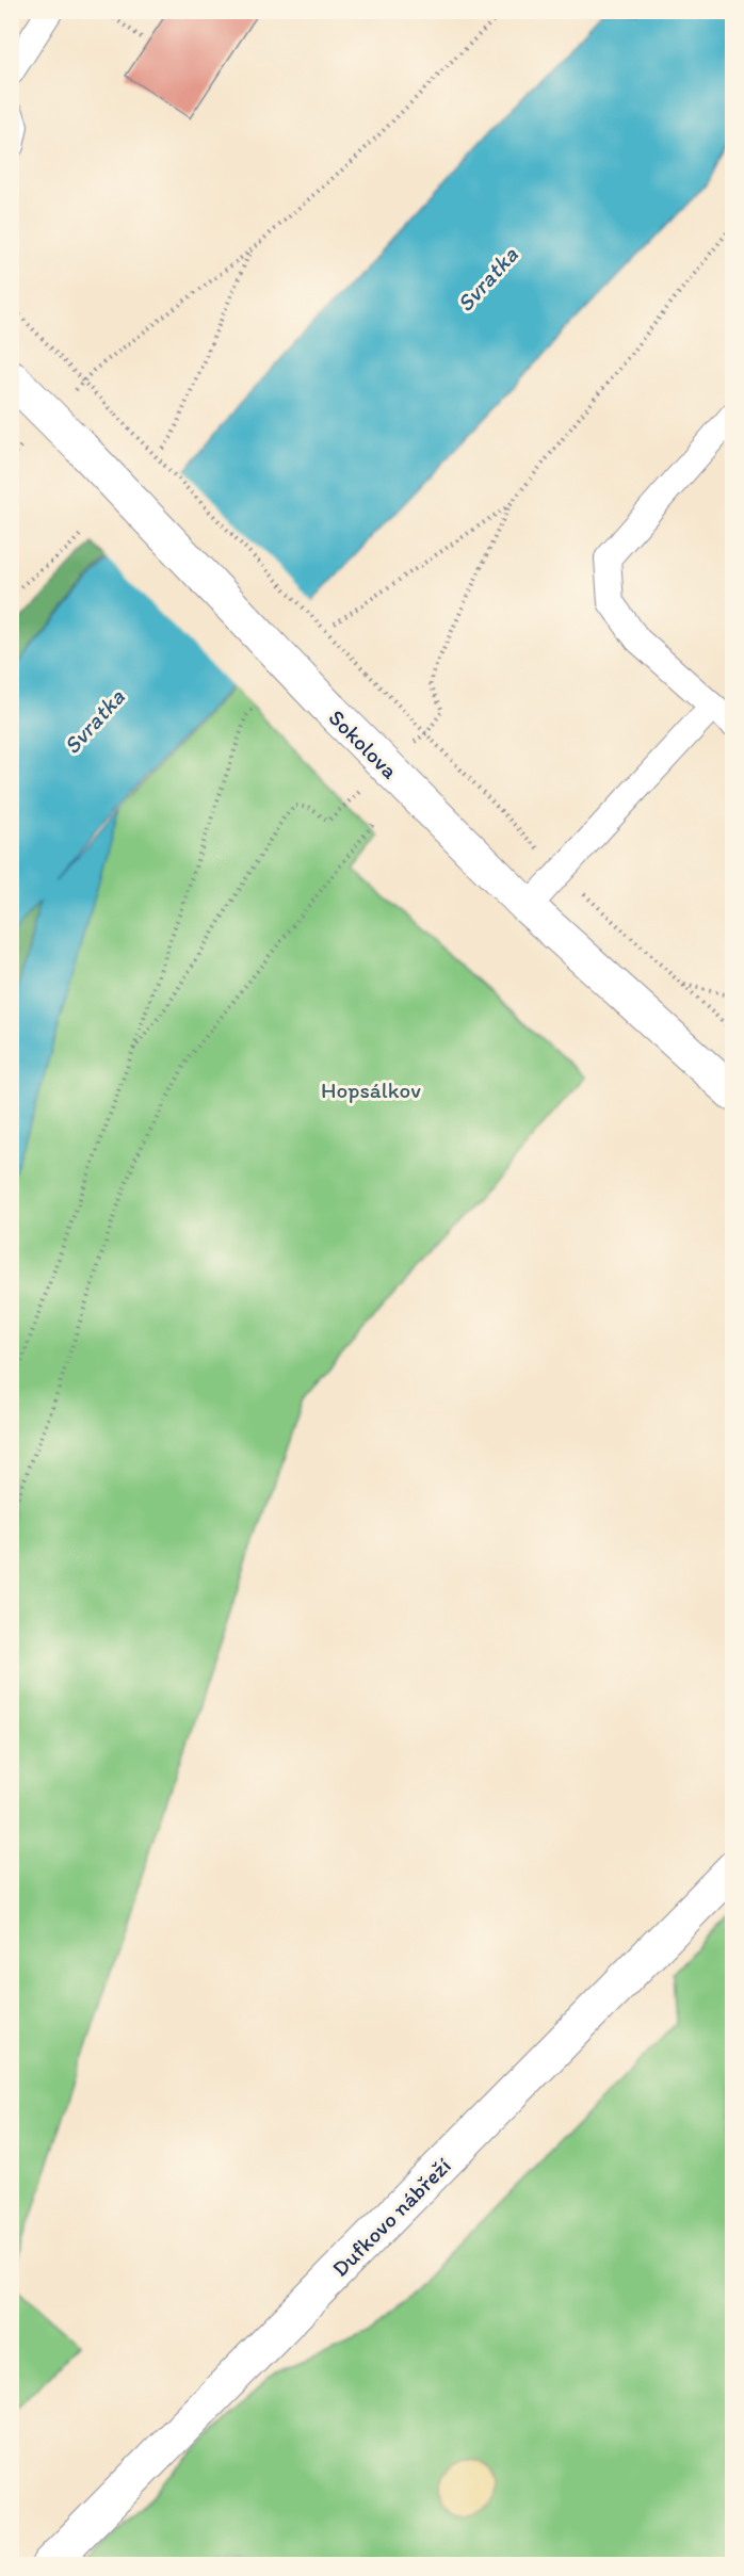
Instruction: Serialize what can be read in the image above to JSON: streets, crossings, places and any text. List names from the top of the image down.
{
  "streets": {
    "street": ["Sokolova", "Dufkovo nábřeží"]
  },
  "water": ["Svratka"],
  "parks": ["Hopsálkov"]
}
